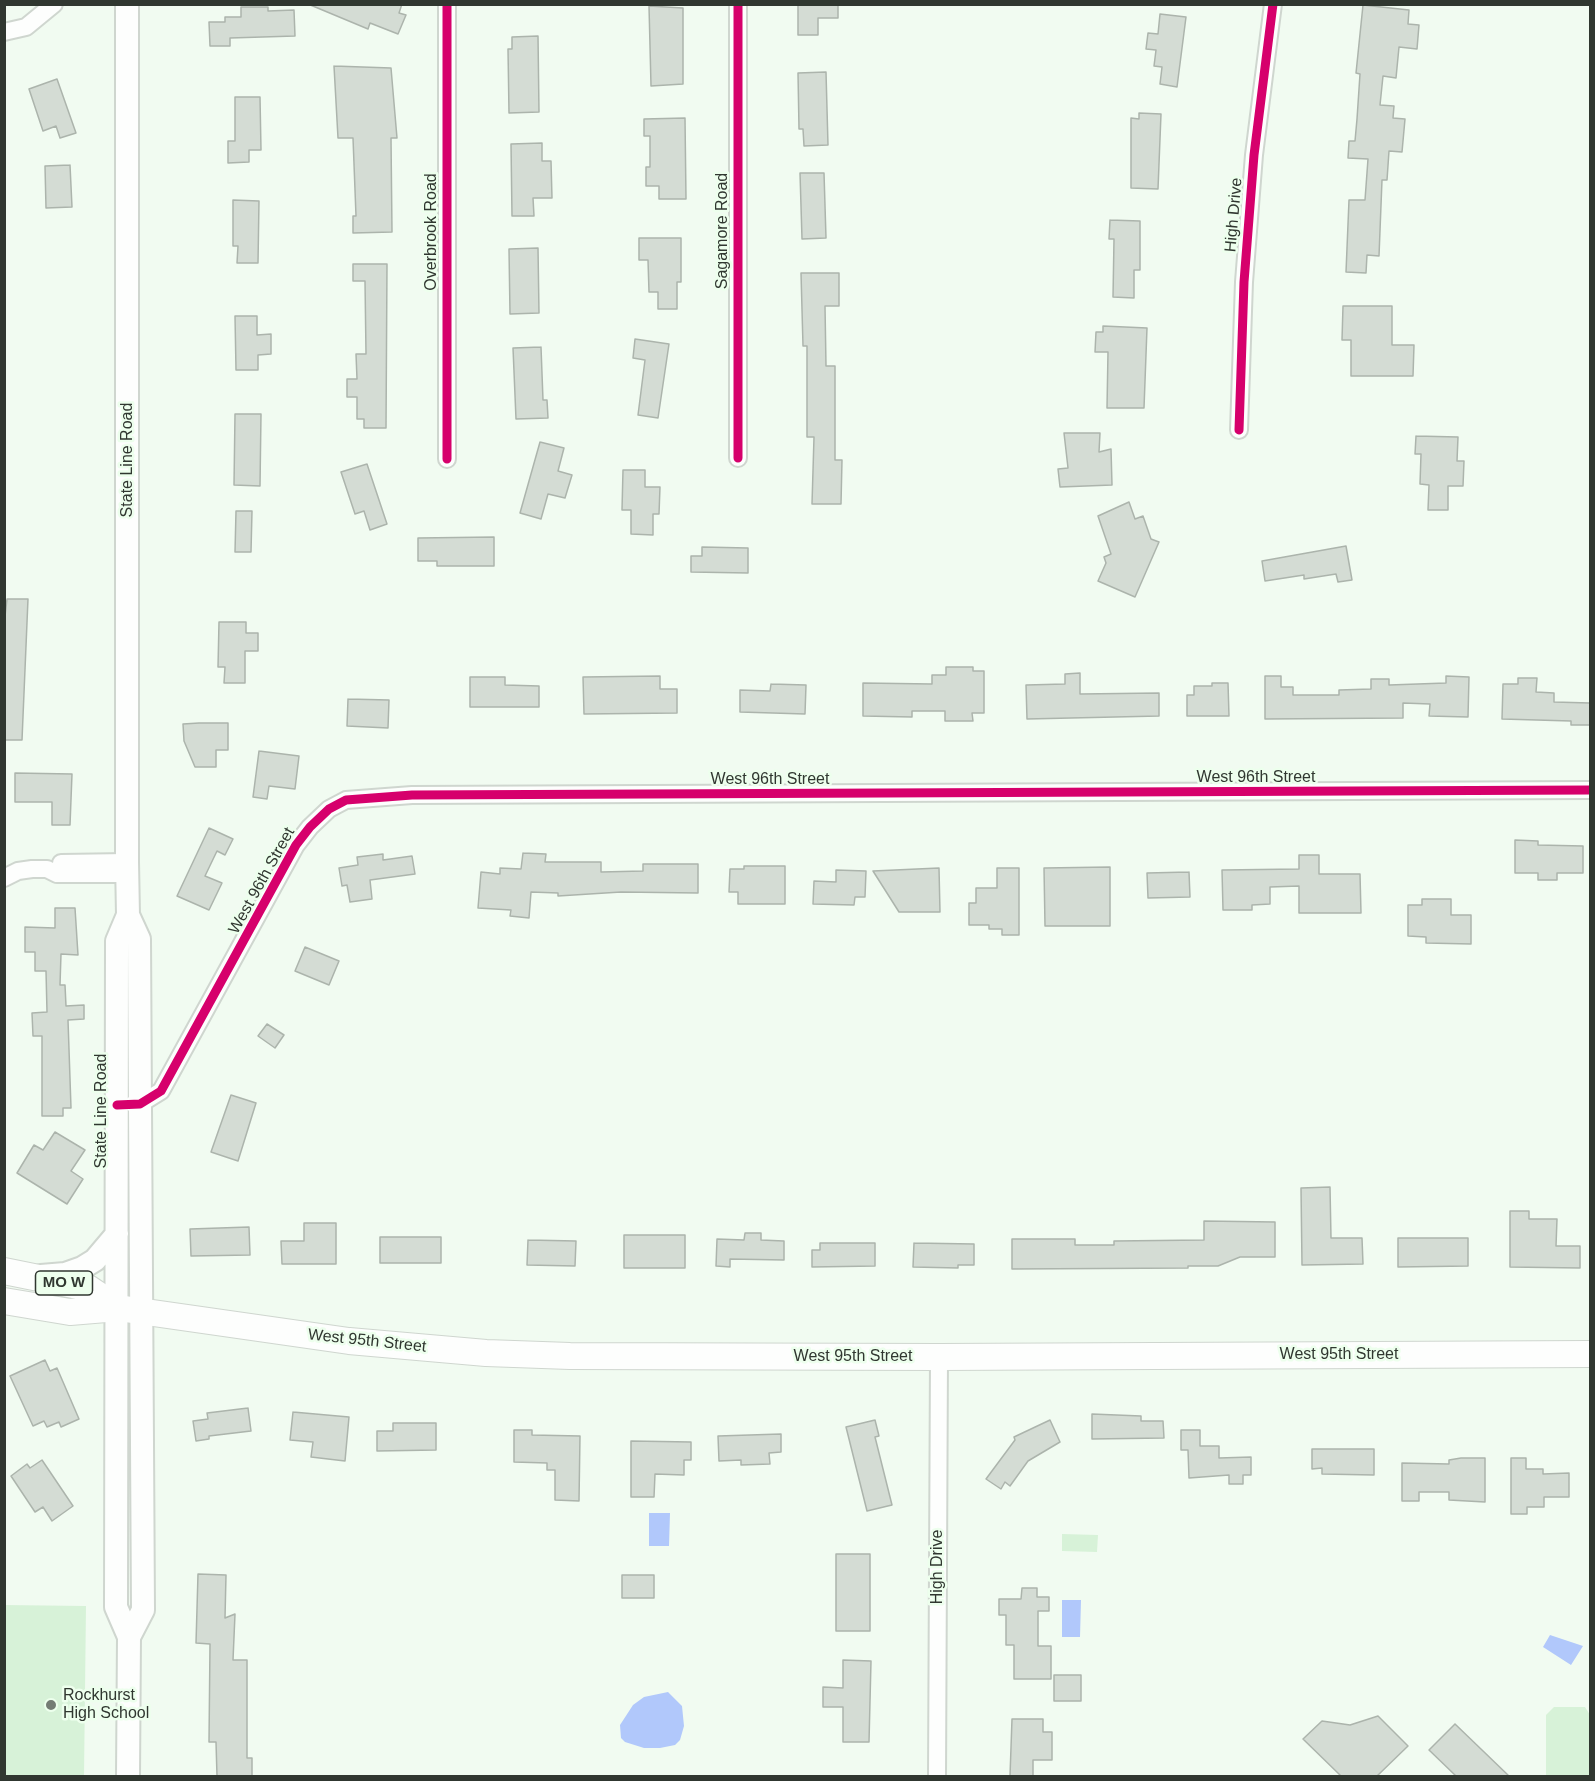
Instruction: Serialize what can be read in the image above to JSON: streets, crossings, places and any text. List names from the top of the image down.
{
  "streets": {
    "main road": ["State Line Road", "MO W", "West 95th Street"],
    "street": [
      "High Drive",
      "Sagamore Road",
      "Overbrook Road",
      "West 96th Street"
    ]
  },
  "crossings": [
    ["High Drive", "West 95th Street"],
    ["State Line Road", "West 96th Street"],
    ["State Line Road", "MO W"],
    ["State Line Road", "West 95th Street"],
    ["MO W", "West 95th Street"]
  ],
  "places": ["Rockhurst High School"]
}
